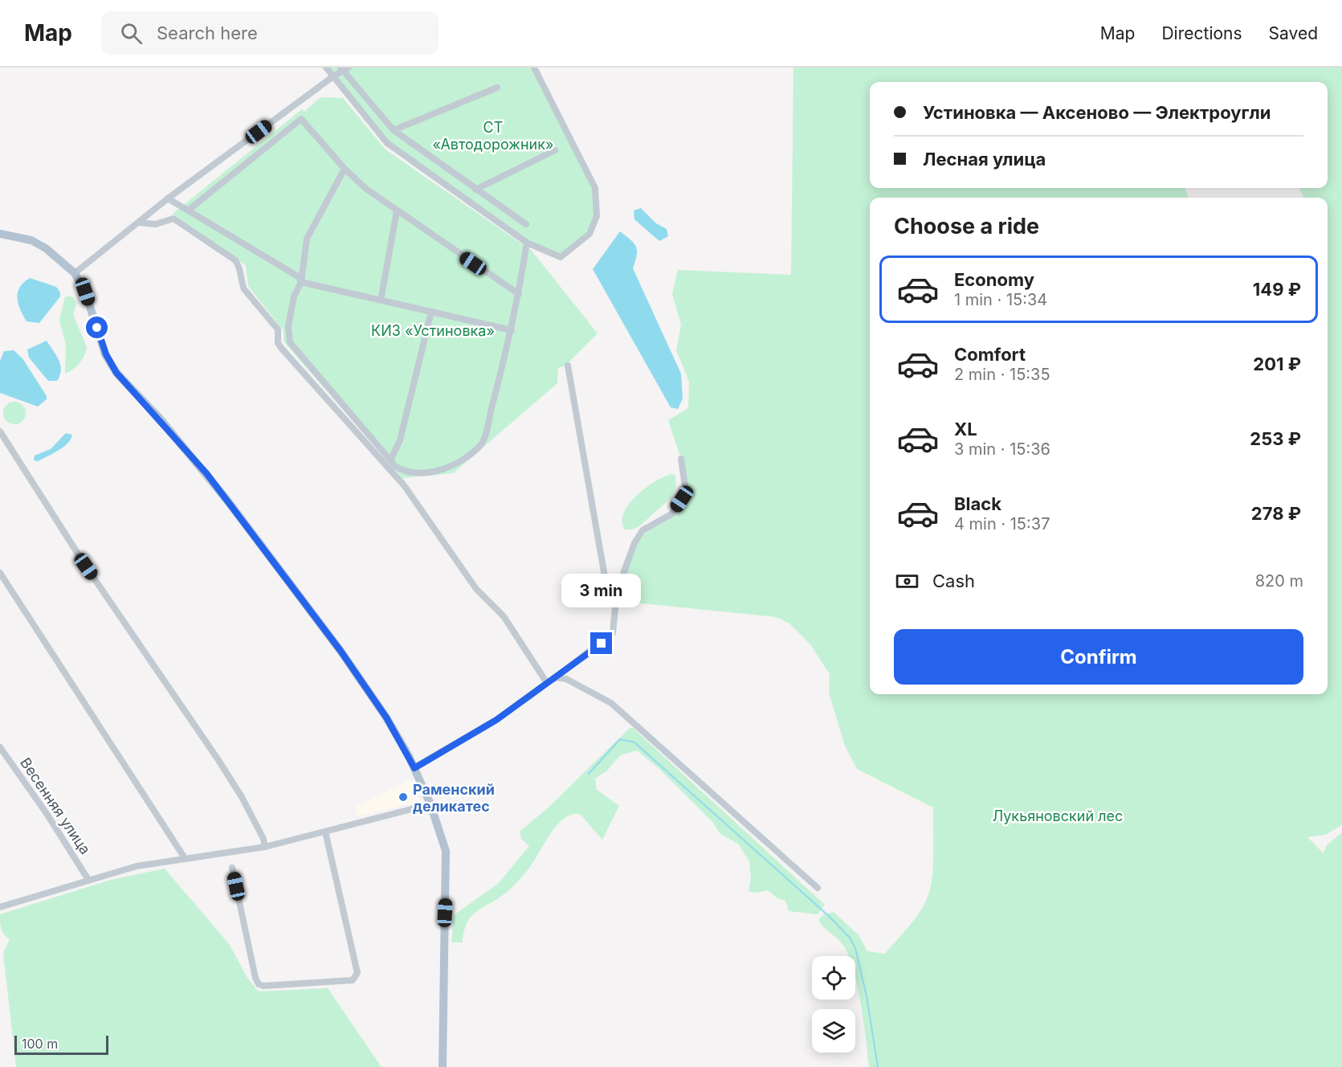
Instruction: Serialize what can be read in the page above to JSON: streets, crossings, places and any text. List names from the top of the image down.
{
  "streets": {
    "street": ["Весенняя улица"]
  },
  "parks": ["СТ «Автодорожник»", "КИЗ «Устиновка»", "Лукьяновский лес"],
  "places": ["Раменский деликатес"],
  "scale_bar": "100 m",
  "page": {
    "header": "Map",
    "search": "Search here",
    "nav": ["Map", "Directions", "Saved"],
    "banner": ["Устиновка — Аксеново — Электроугли", "Лесная улица"],
    "heading": "Choose a ride",
    "list": [
      {
        "name": "Economy",
        "note": "1 min · 15:34",
        "value": "149 ₽"
      },
      {
        "name": "Comfort",
        "note": "2 min · 15:35",
        "value": "201 ₽"
      },
      {
        "name": "XL",
        "note": "3 min · 15:36",
        "value": "253 ₽"
      },
      {
        "name": "Black",
        "note": "4 min · 15:37",
        "value": "278 ₽"
      }
    ],
    "pay": ["Cash", "820 m"],
    "bubble": "3 min",
    "buttons": "Confirm",
    "scale": "100 m"
  }
}
